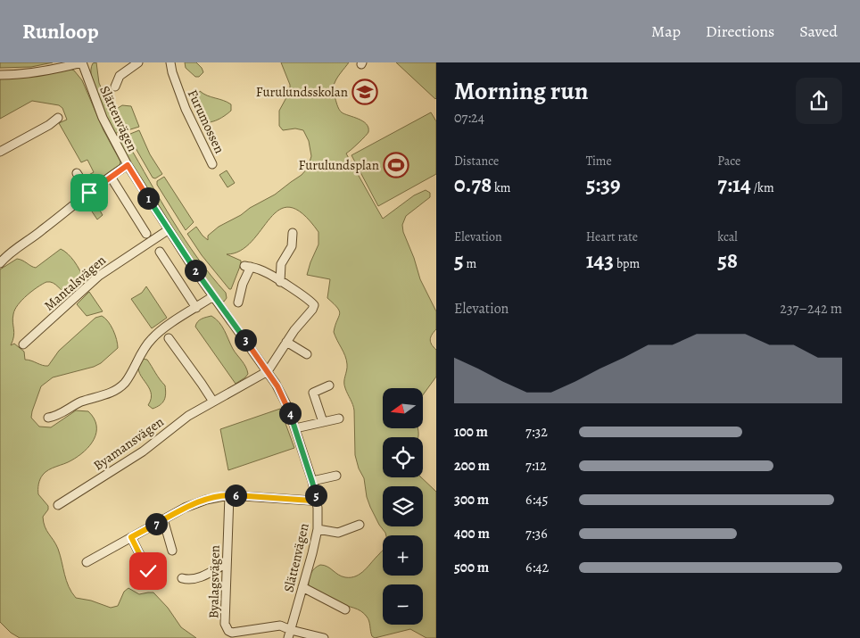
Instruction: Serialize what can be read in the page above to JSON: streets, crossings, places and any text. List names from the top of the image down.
{
  "streets": {
    "street": [
      "Slättenvägen",
      "Furumossen",
      "Mantalsvägen",
      "Byamansvägen",
      "Byalagsvägen"
    ]
  },
  "crossings": [
    ["Slättenvägen", "Mantalsvägen"],
    ["Slättenvägen", "Byamansvägen"],
    ["Slättenvägen", "Byalagsvägen"]
  ],
  "places": {
    "school or university": ["Furulundsskolan"],
    "sports": ["Furulundsplan"]
  },
  "north": "left",
  "page": {
    "header": "Runloop",
    "nav": ["Map", "Directions", "Saved"],
    "heading": ["Morning run", "07:24"],
    "stats": [
      ["Distance", "0.78 km"],
      ["Time", "5:39"],
      ["Pace", "7:14 /km"],
      ["Elevation", "5 m"],
      ["Heart rate", "143 bpm"],
      ["kcal", "58"]
    ],
    "pins": [
      "1",
      "2",
      "3",
      "4",
      "5",
      "6",
      "7"
    ],
    "chart": ["Elevation", "237–242 m"],
    "map_buttons": ["+", "−"],
    "list": [
      {
        "name": "100 m",
        "note": "7:32"
      },
      {
        "name": "200 m",
        "note": "7:12"
      },
      {
        "name": "300 m",
        "note": "6:45"
      },
      {
        "name": "400 m",
        "note": "7:36"
      },
      {
        "name": "500 m",
        "note": "6:42"
      }
    ]
  }
}
